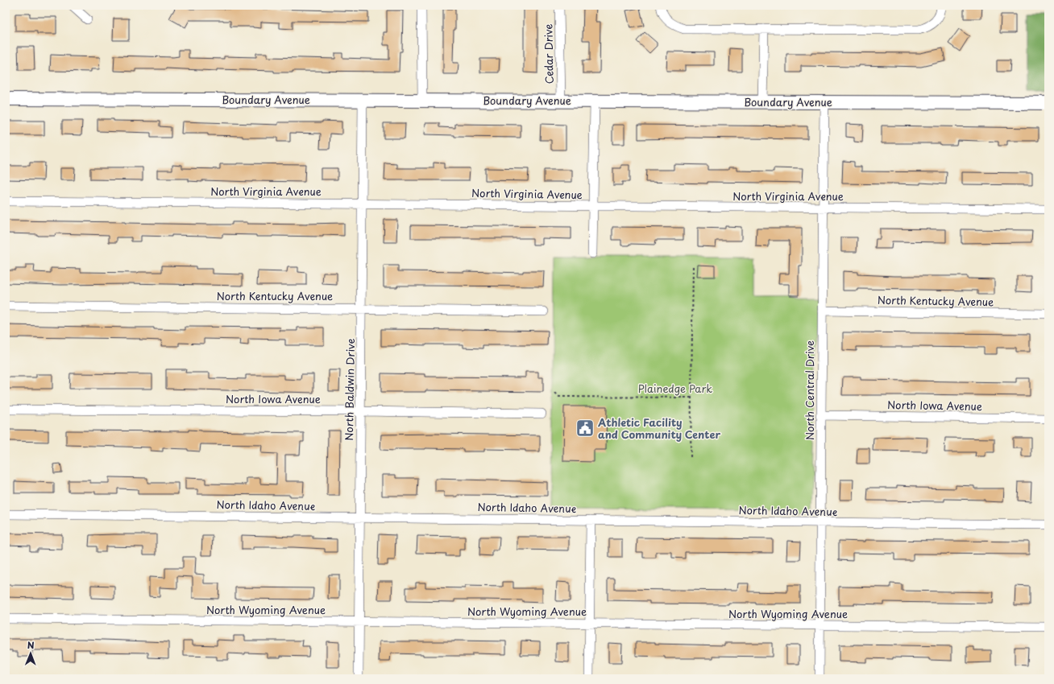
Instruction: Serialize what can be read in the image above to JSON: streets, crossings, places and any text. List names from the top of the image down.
{
  "streets": {
    "main road": ["Boundary Avenue"],
    "street": [
      "Cedar Drive",
      "North Virginia Avenue",
      "North Kentucky Avenue",
      "North Baldwin Drive",
      "North Central Drive",
      "North Iowa Avenue",
      "North Idaho Avenue",
      "North Wyoming Avenue"
    ]
  },
  "crossings": [
    ["Cedar Drive", "Boundary Avenue"],
    ["Boundary Avenue", "North Baldwin Drive"],
    ["Boundary Avenue", "North Central Drive"],
    ["North Virginia Avenue", "North Baldwin Drive"],
    ["North Virginia Avenue", "North Central Drive"],
    ["North Kentucky Avenue", "North Baldwin Drive"],
    ["North Kentucky Avenue", "North Central Drive"],
    ["North Baldwin Drive", "North Iowa Avenue"],
    ["North Baldwin Drive", "North Idaho Avenue"],
    ["North Baldwin Drive", "North Wyoming Avenue"],
    ["North Central Drive", "North Iowa Avenue"],
    ["North Central Drive", "North Idaho Avenue"],
    ["North Central Drive", "North Wyoming Avenue"]
  ],
  "parks": ["Plainedge Park"],
  "places": {
    "public building": ["Athletic Facility and Community Center"]
  },
  "north": "top"
}
